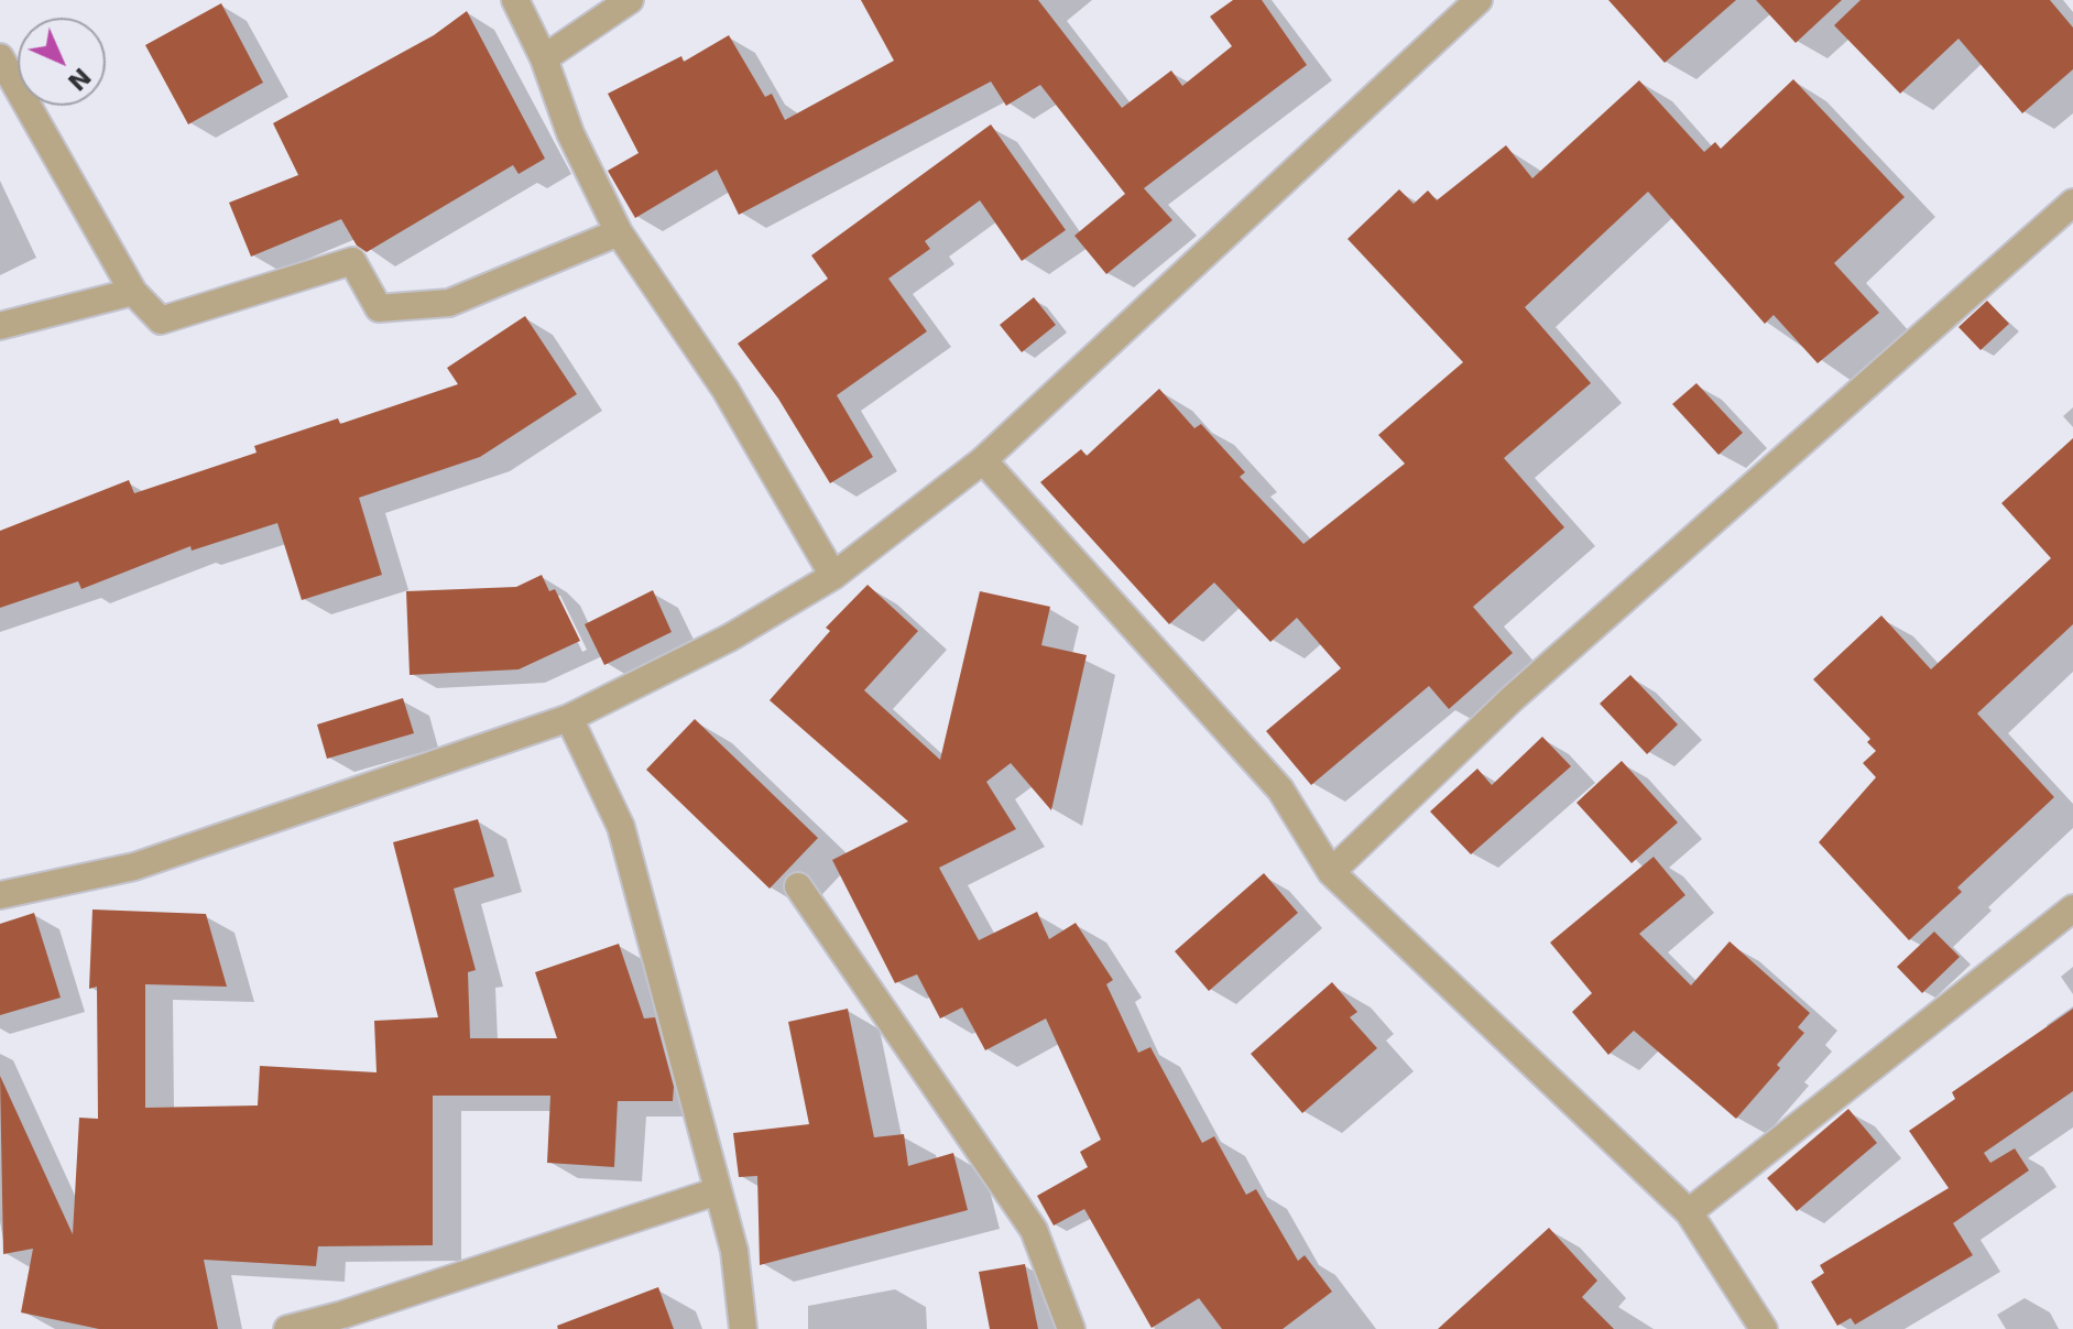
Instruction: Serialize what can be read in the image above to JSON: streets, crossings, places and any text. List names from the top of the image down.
{
  "north": "bottom right"
}
